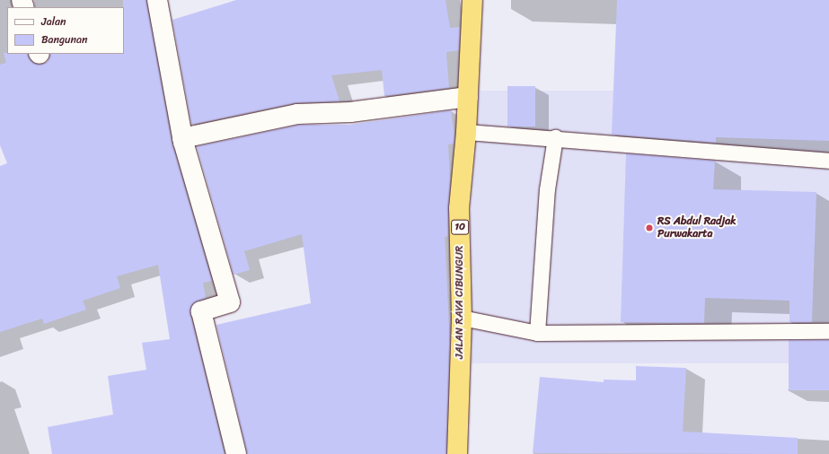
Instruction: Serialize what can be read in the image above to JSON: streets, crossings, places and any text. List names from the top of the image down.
{
  "streets": {
    "highway": ["10", "JALAN RAYA CIBUNGUR"]
  },
  "places": ["RS Abdul Radjak Purwakarta"],
  "legend": ["Jalan", "Bangunan"]
}
